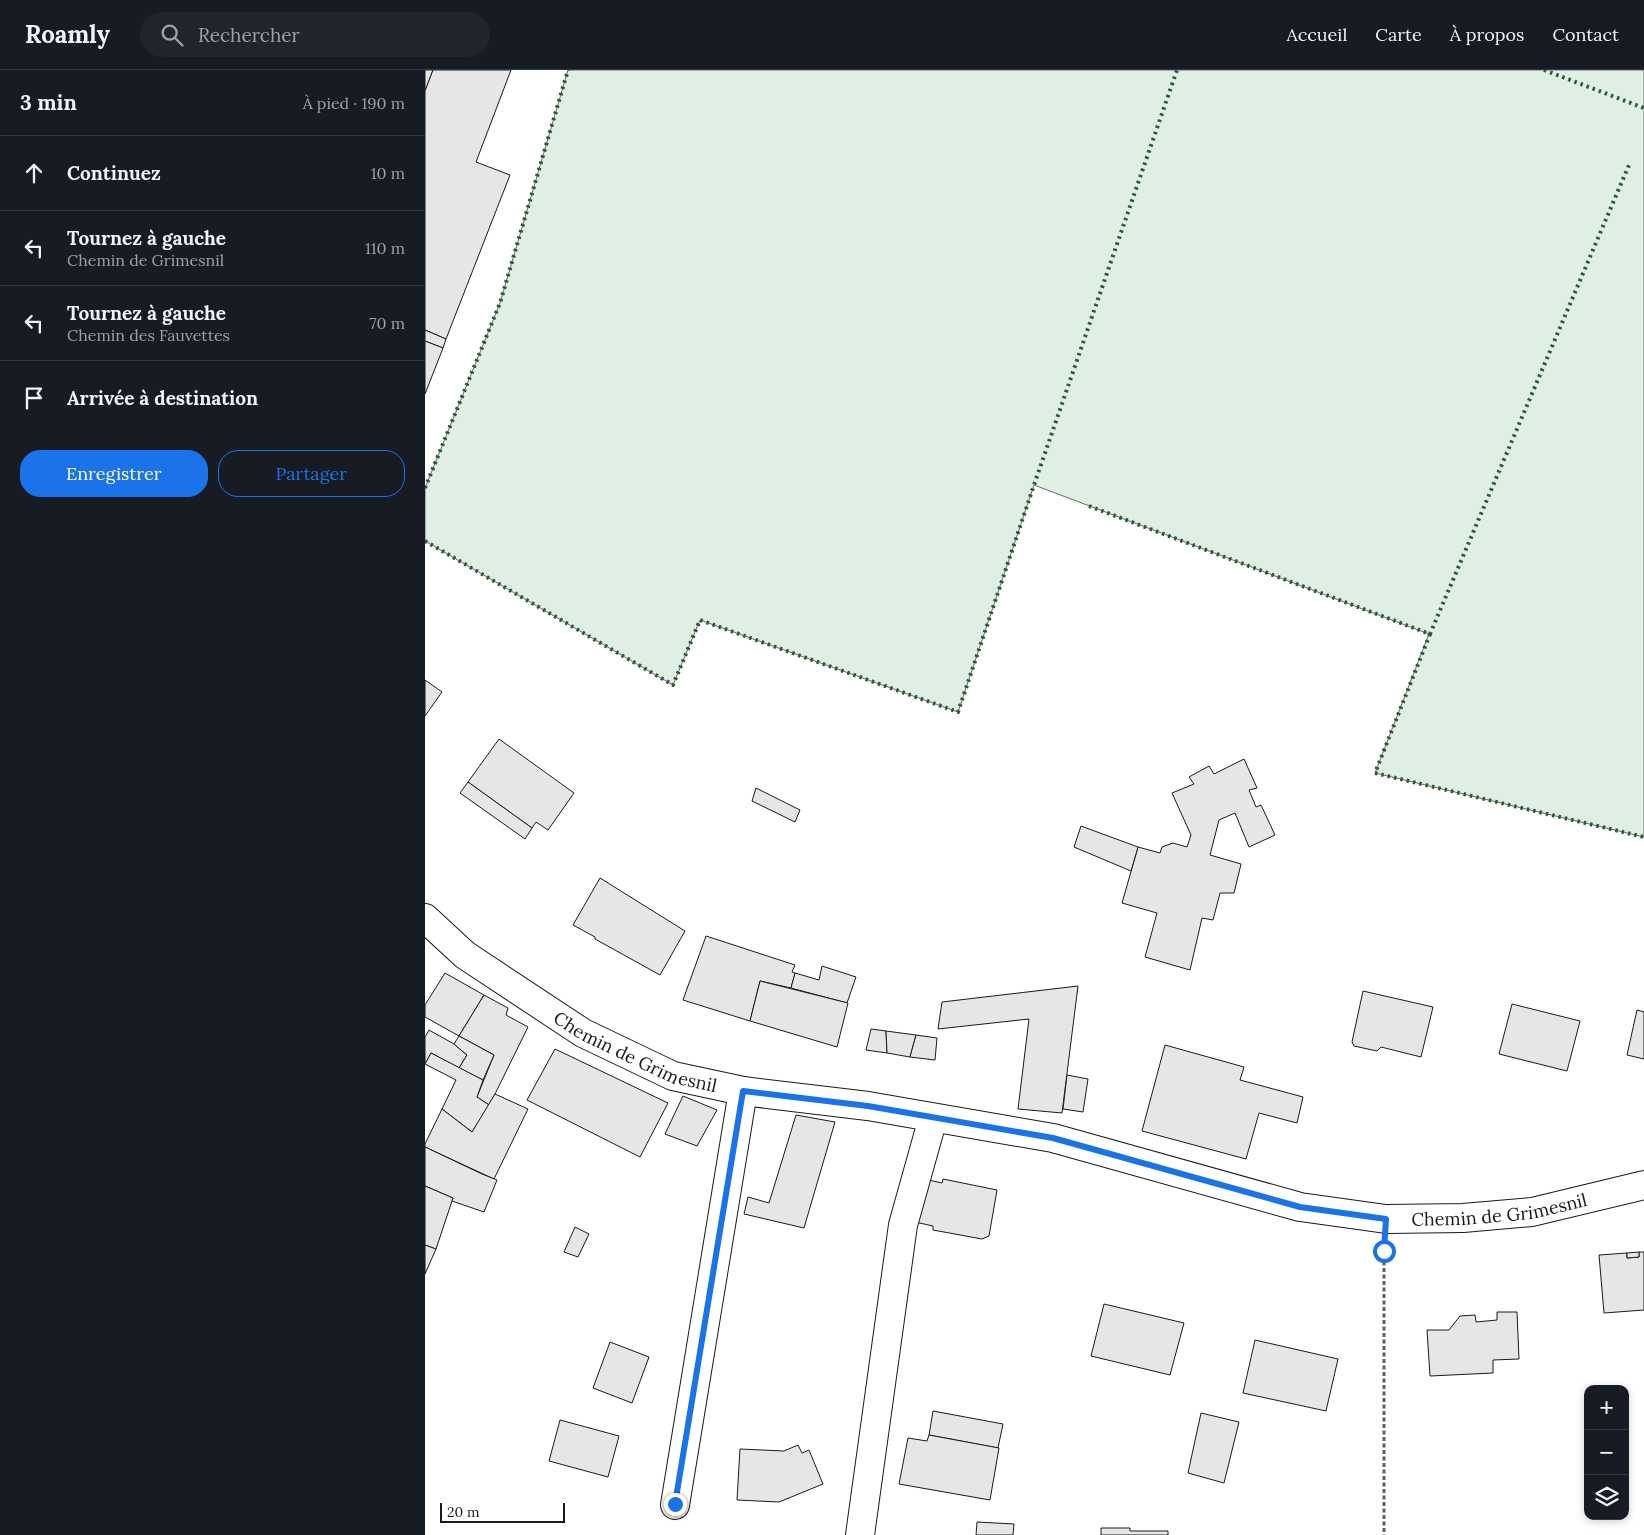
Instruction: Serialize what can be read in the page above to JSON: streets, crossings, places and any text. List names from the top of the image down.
{
  "streets": {
    "street": ["Chemin de Grimesnil"]
  },
  "scale_bar": "20 m",
  "page": {
    "header": "Roamly",
    "search": "Rechercher",
    "nav": [
      "Accueil",
      "Carte",
      "À propos",
      "Contact"
    ],
    "heading": ["3 min", "À pied · 190 m"],
    "list": [
      ["Continuez", "10 m"],
      ["Tournez à gauche", "Chemin de Grimesnil", "110 m"],
      ["Tournez à gauche", "Chemin des Fauvettes", "70 m"],
      "Arrivée à destination"
    ],
    "buttons": ["Enregistrer", "Partager"],
    "map_buttons": ["+", "−"],
    "scale": "20 m"
  }
}
